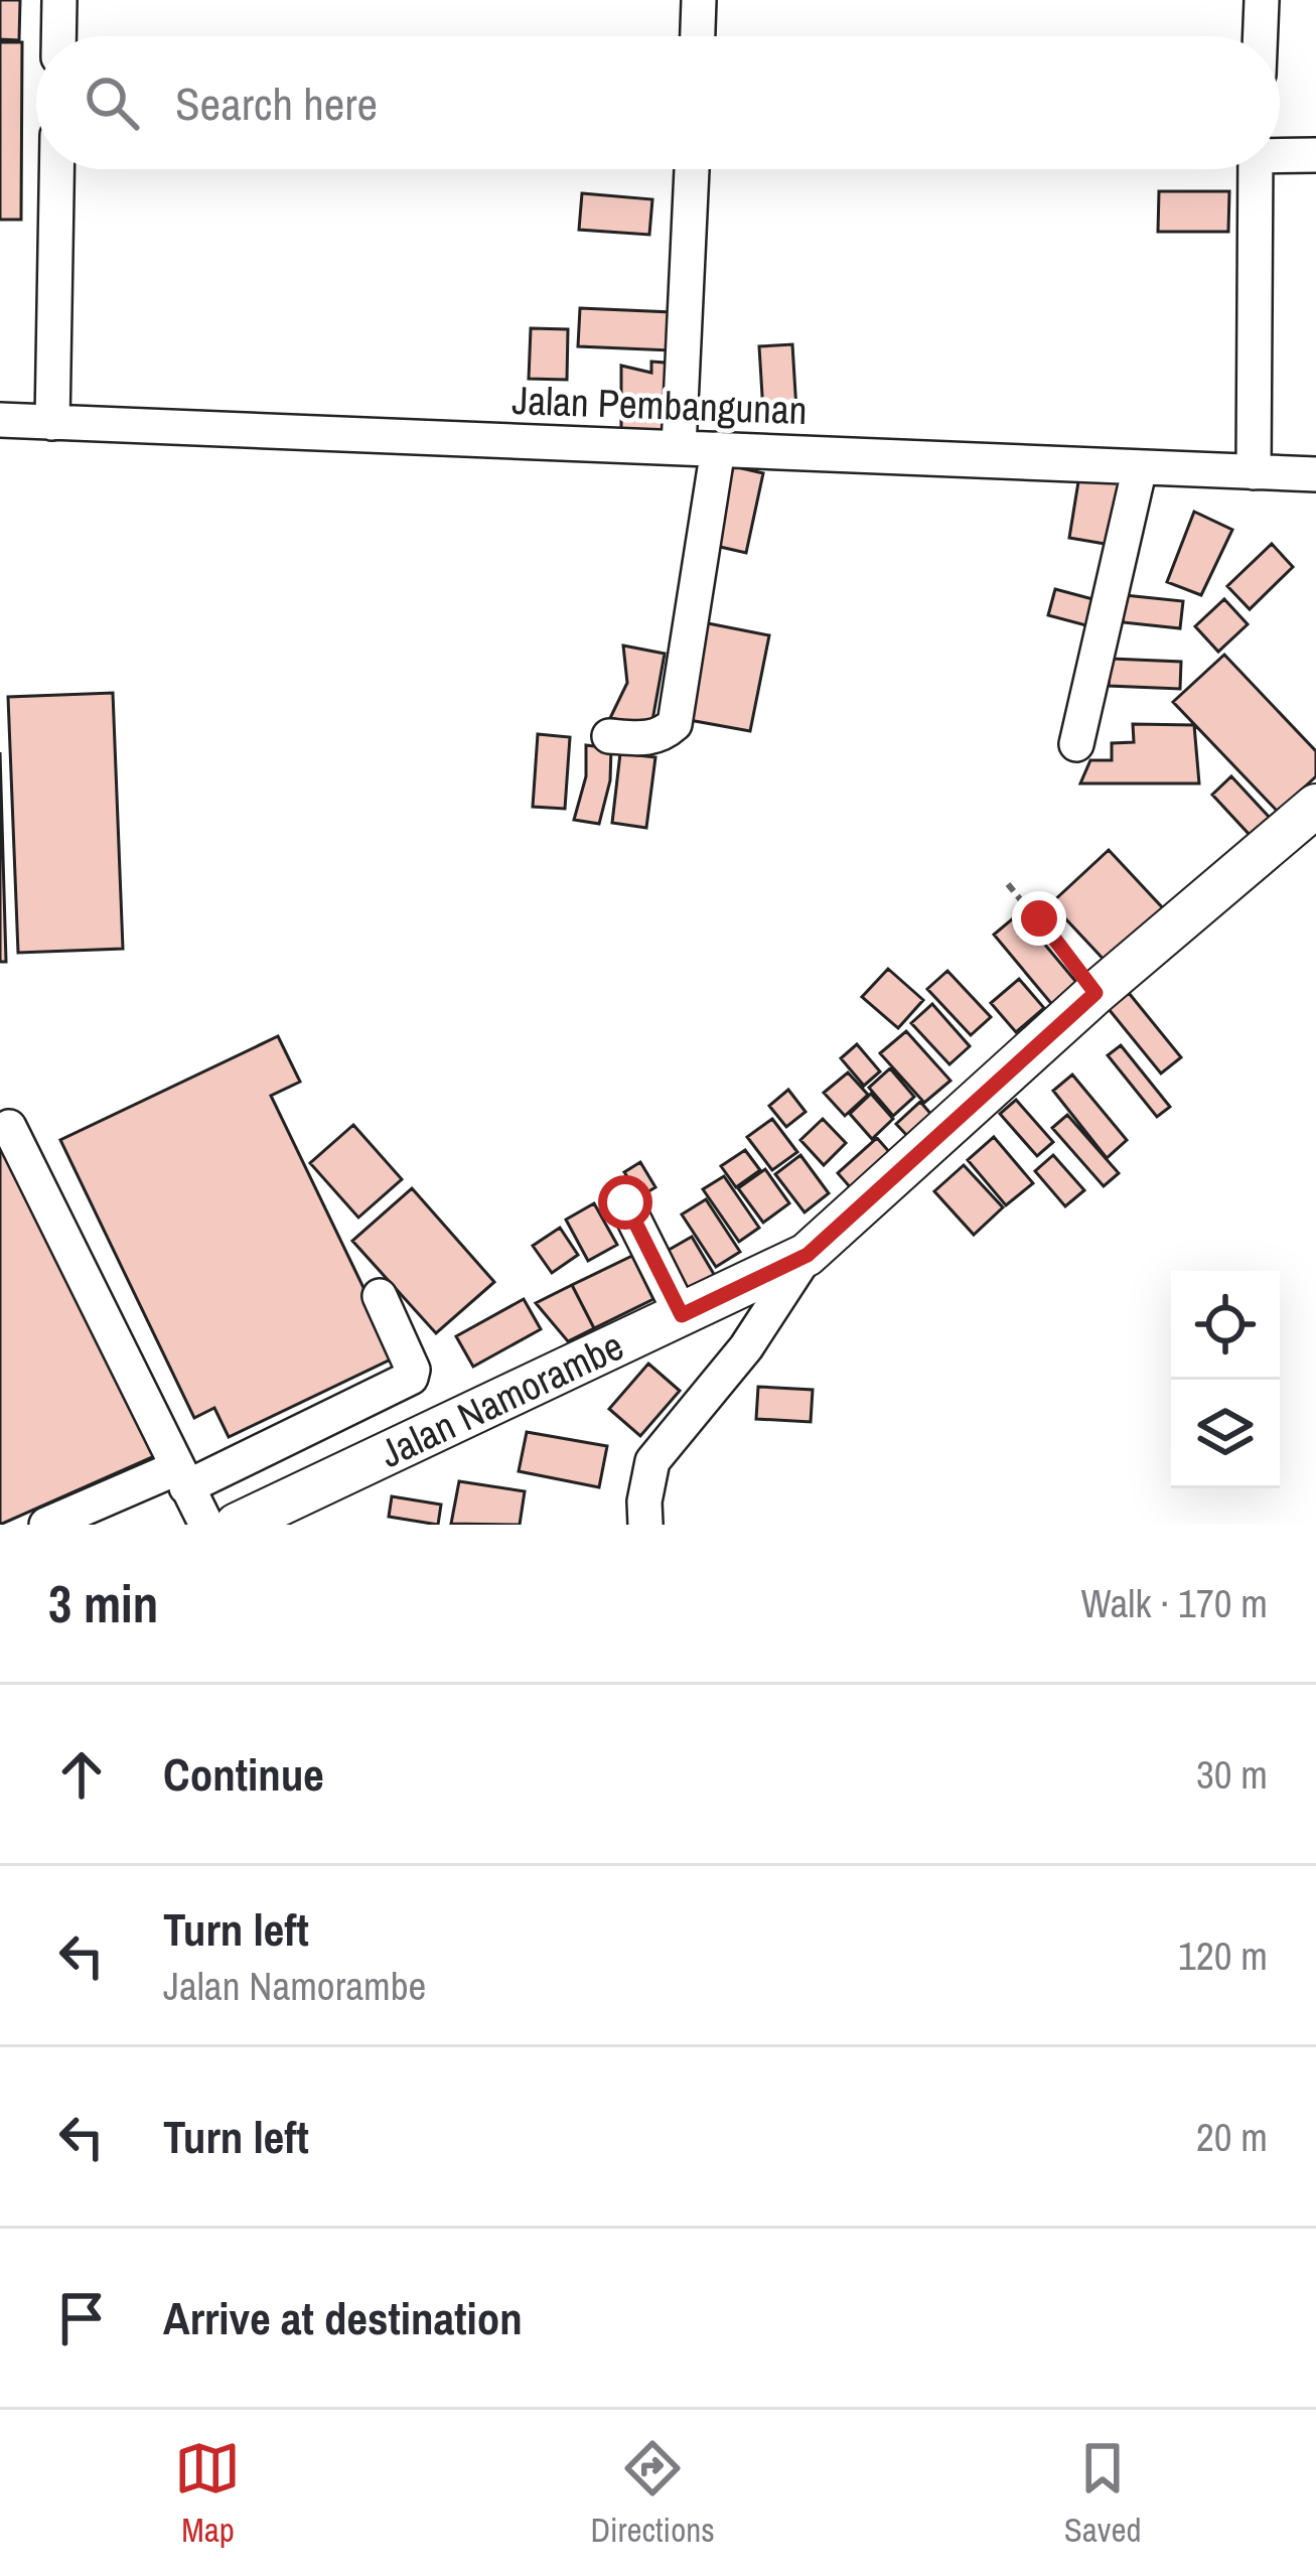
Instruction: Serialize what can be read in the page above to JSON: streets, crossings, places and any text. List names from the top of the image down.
{
  "streets": {
    "main road": ["Jalan Namorambe"],
    "street": ["Jalan Pembangunan"]
  },
  "page": {
    "search": "Search here",
    "heading": ["3 min", "Walk · 170 m"],
    "list": [
      ["Continue", "30 m"],
      ["Turn left", "Jalan Namorambe", "120 m"],
      ["Turn left", "20 m"],
      "Arrive at destination"
    ],
    "nav": ["Map", "Directions", "Saved"]
  }
}
